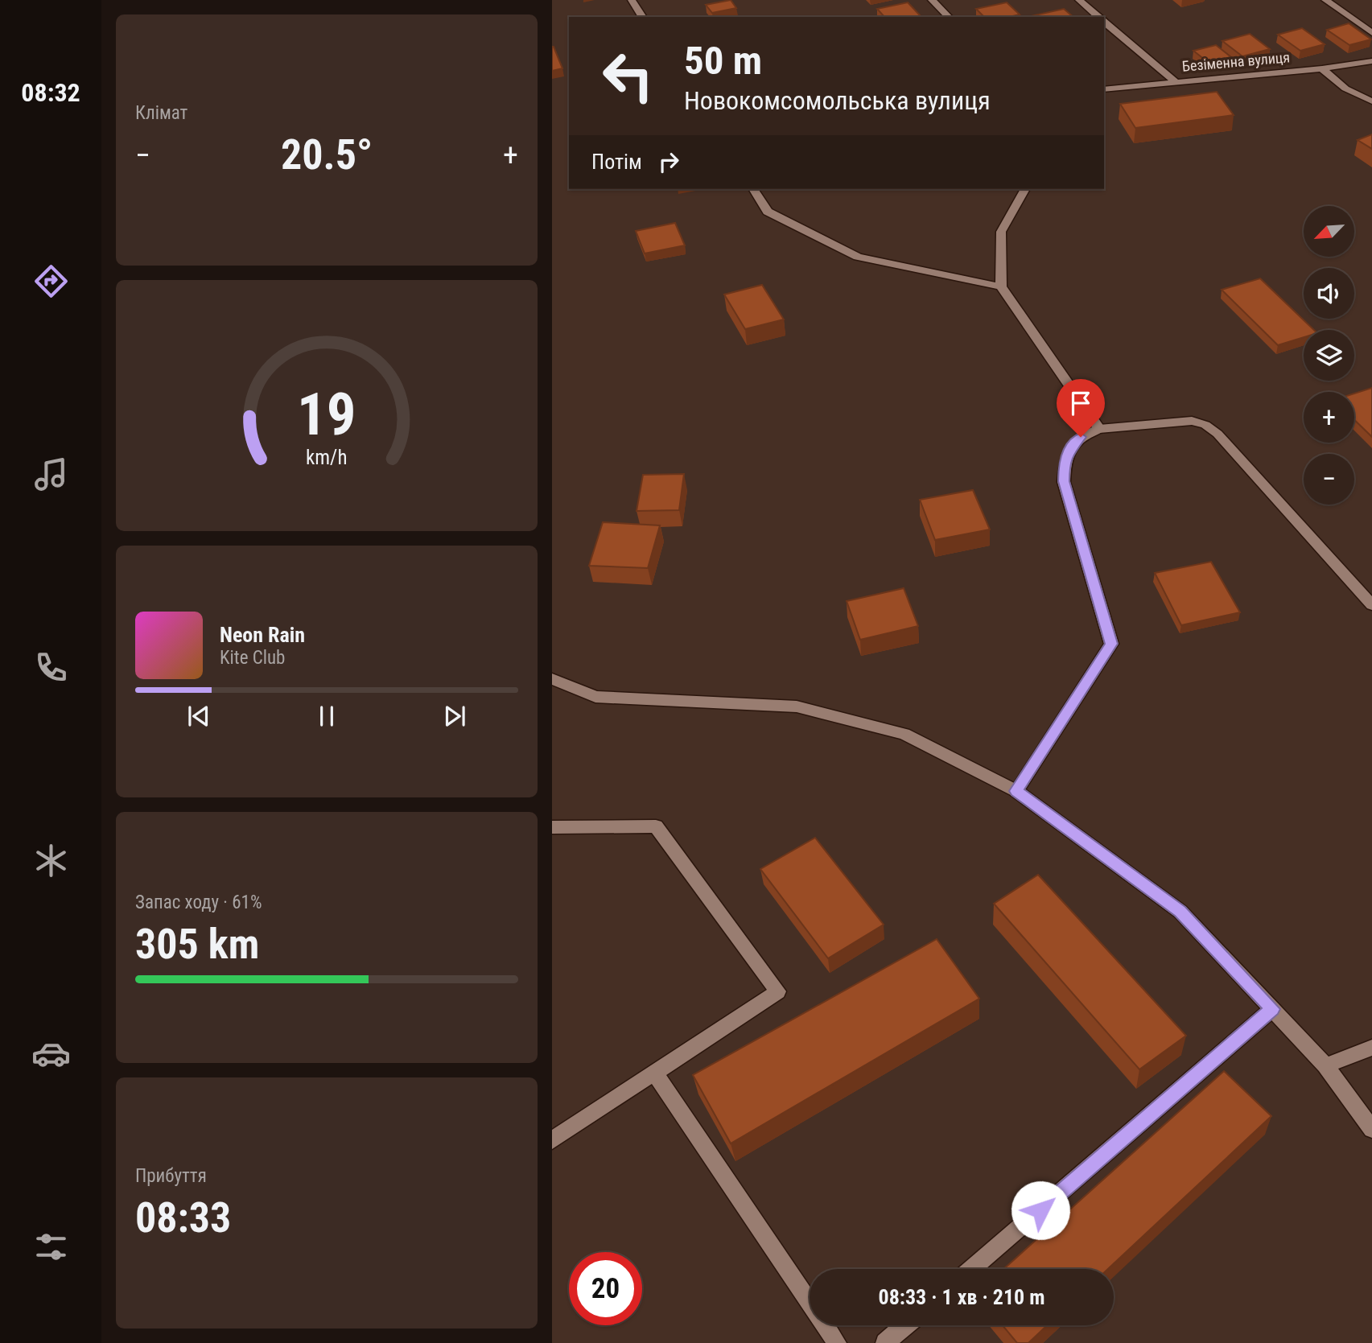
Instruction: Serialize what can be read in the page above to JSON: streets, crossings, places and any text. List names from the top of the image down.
{
  "streets": {
    "street": ["Безіменна вулиця"]
  },
  "north": "bottom left",
  "page": {
    "tabs": "08:32",
    "tile": [
      "Клімат",
      ["Запас ходу · 61%", "305 km"],
      ["Прибуття", "08:33"]
    ],
    "turn": ["50 m", "Новокомсомольська вулиця"],
    "heat": ["−", "20.5°", "+"],
    "then": "Потім",
    "map_buttons": ["+", "−"],
    "song": ["Neon Rain", "Kite Club"],
    "limit": "20",
    "trip": "08:33 · 1 хв · 210 m",
    "gauge": ["19", "km/h"]
  }
}
